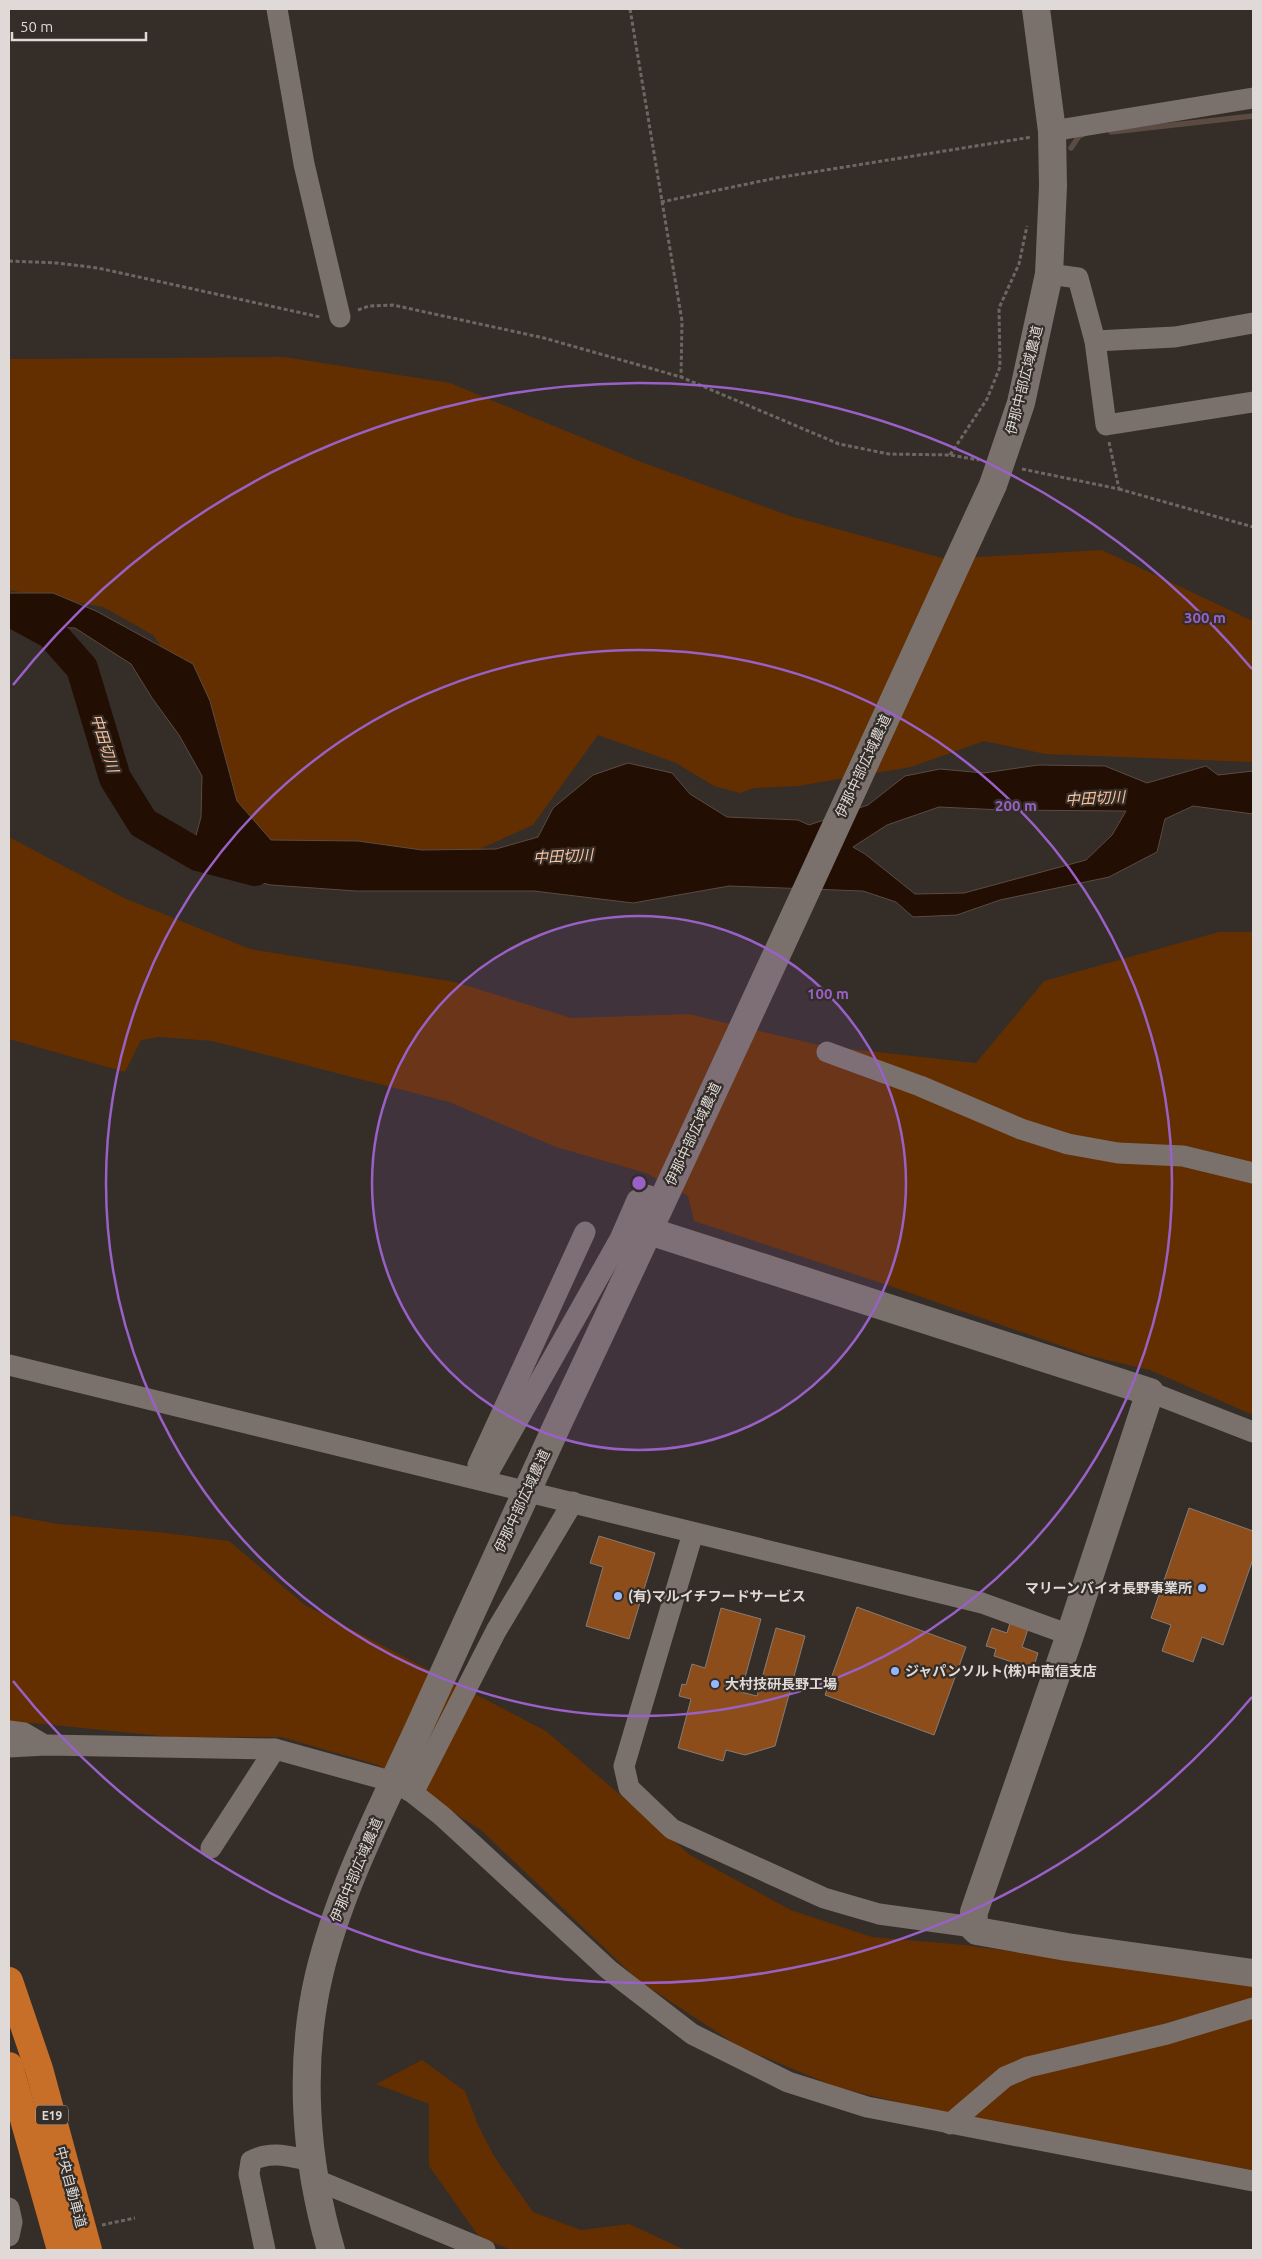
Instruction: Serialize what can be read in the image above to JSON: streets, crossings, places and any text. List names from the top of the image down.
{
  "streets": {
    "highway": ["E19", "中央自動車道"],
    "street": ["伊那中部広域農道"]
  },
  "water": ["中田切川"],
  "places": [
    "マリーンバイオ長野事業所",
    "(有)マルイチフードサービス",
    "ジャパンソルト(株)中南信支店",
    "大村技研長野工場"
  ],
  "scale_bar": "50 m",
  "rings": ["300 m", "200 m", "100 m"]
}
